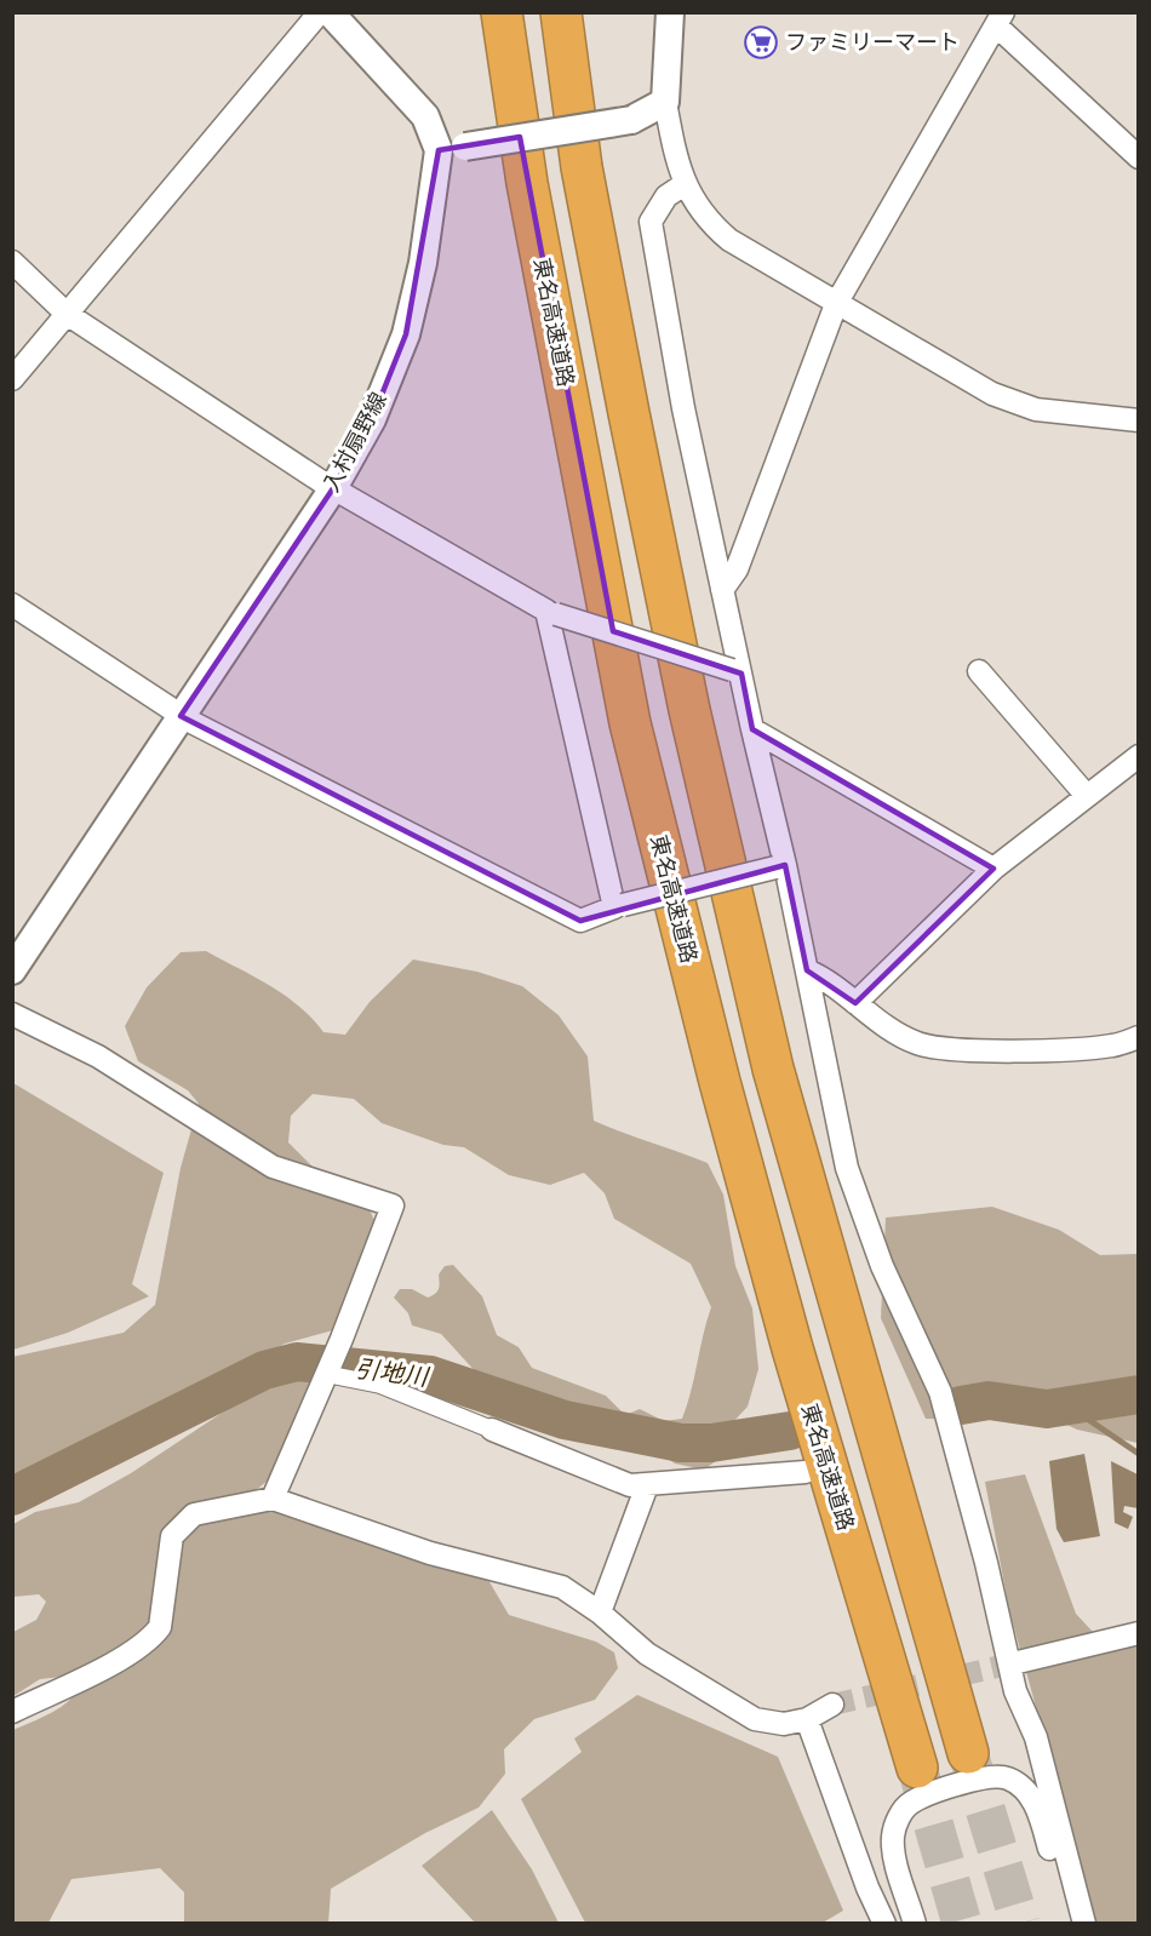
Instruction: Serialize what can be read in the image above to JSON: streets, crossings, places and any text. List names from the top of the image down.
{
  "streets": {
    "highway": ["東名高速道路"],
    "street": ["入村扇野線"]
  },
  "water": ["引地川"],
  "places": {
    "supermarket": ["ファミリーマート"]
  }
}
